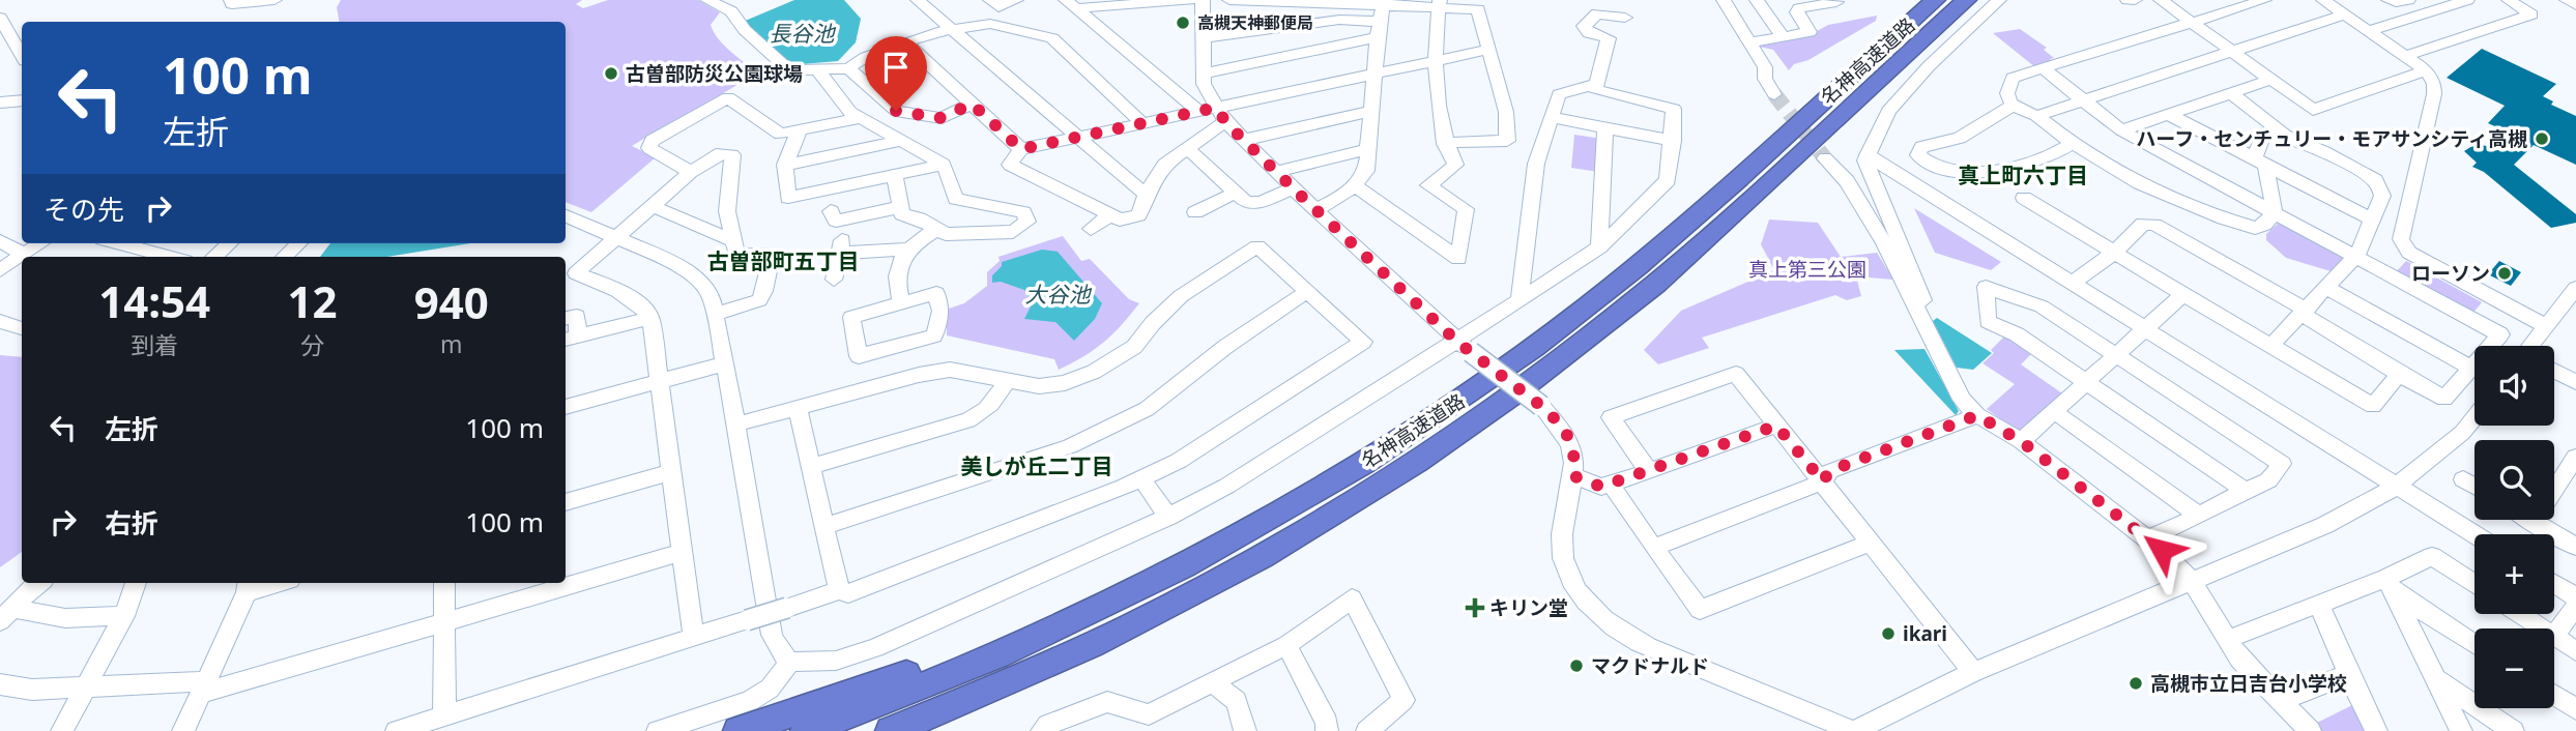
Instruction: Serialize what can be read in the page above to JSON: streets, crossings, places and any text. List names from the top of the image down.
{
  "streets": {
    "highway": ["名神高速道路"]
  },
  "districts": ["真上町六丁目", "古曽部町五丁目", "美しが丘二丁目"],
  "water": ["長谷池", "大谷池"],
  "parks": ["真上第三公園"],
  "places": {
    "other": [
      "高槻天神郵便局",
      "古曽部防災公園球場",
      "ハーフ・センチュリー・モアサンシティ高槻",
      "ローソン",
      "ikari",
      "マクドナルド",
      "高槻市立日吉台小学校"
    ],
    "health": ["キリン堂"]
  },
  "page": {
    "turn": ["100 m", "左折"],
    "then": "その先",
    "eta": [
      "14:54",
      "到着",
      "12",
      "分",
      "940",
      "m"
    ],
    "map_buttons": ["+", "−"],
    "list": [
      {
        "name": "左折",
        "value": "100 m"
      },
      {
        "name": "右折",
        "value": "100 m"
      }
    ]
  }
}
